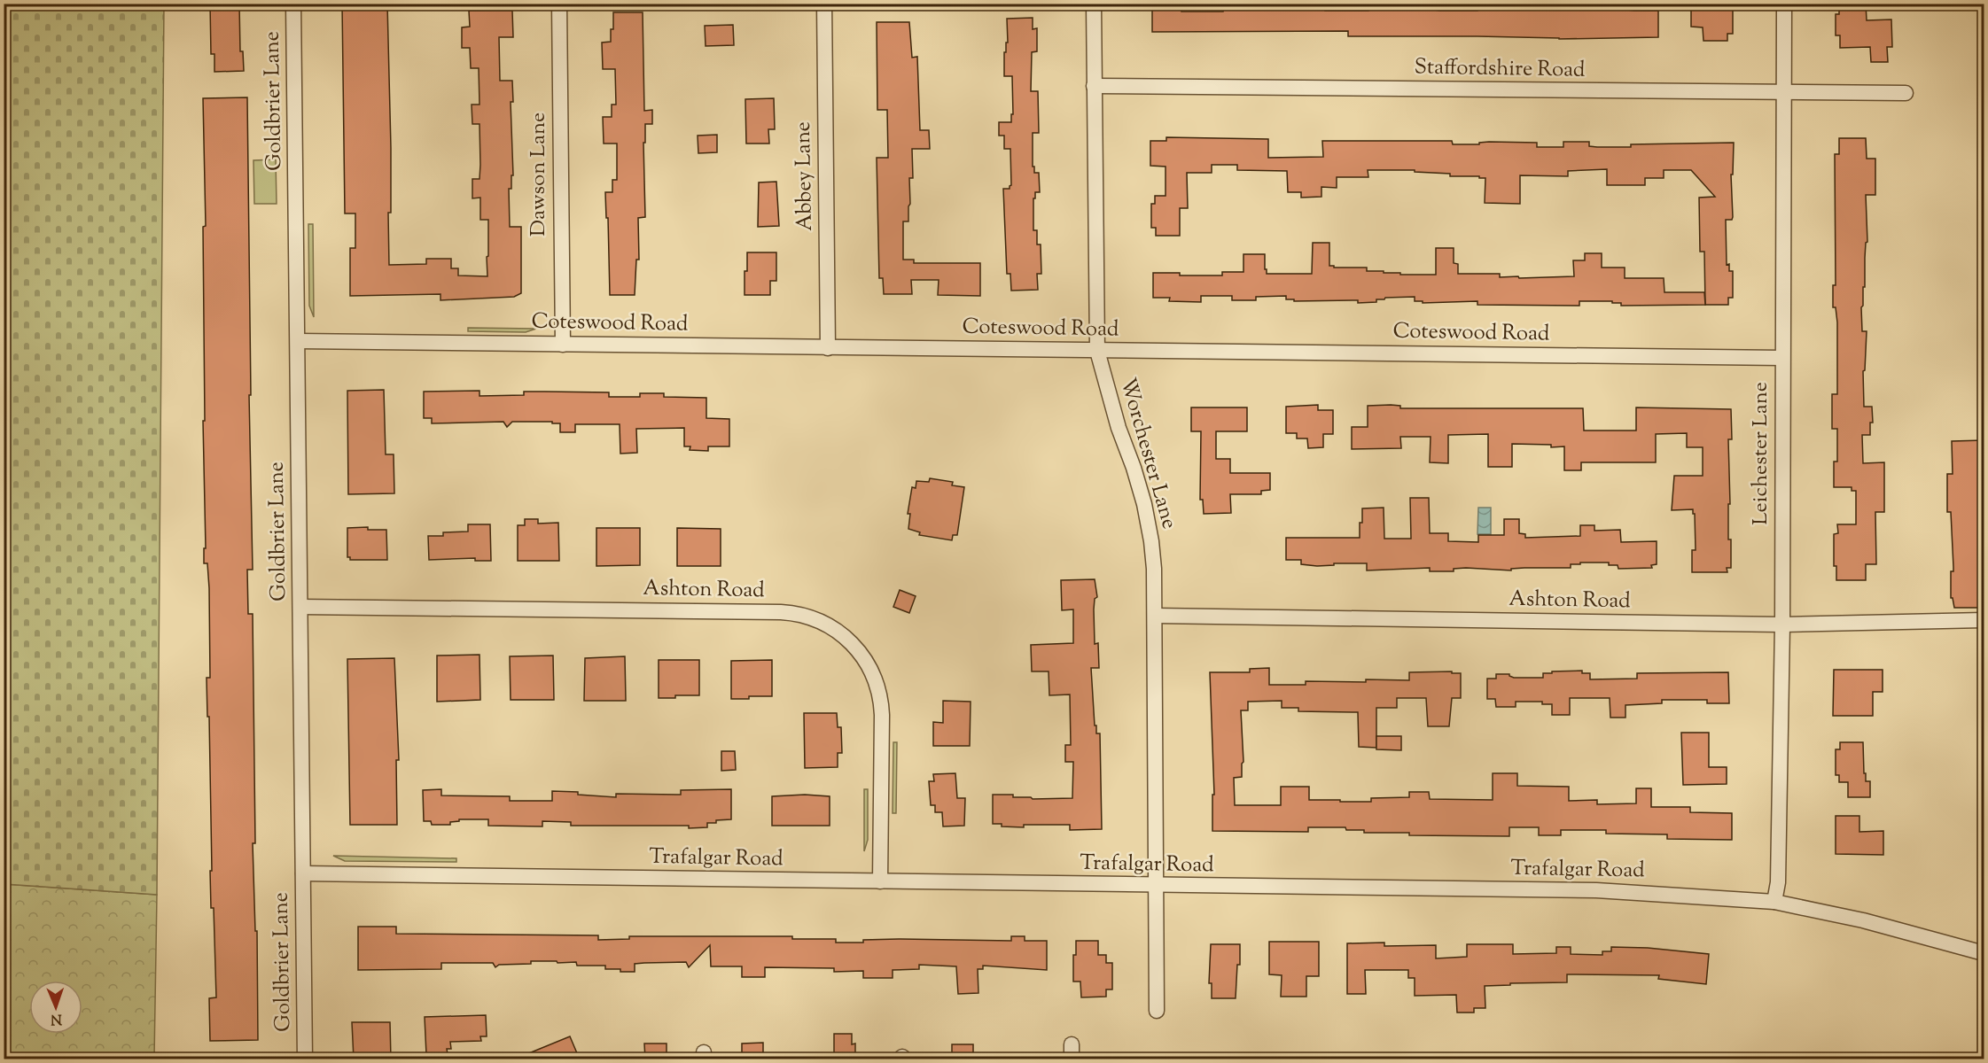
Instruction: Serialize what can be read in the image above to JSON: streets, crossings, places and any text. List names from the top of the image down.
{
  "streets": {
    "street": [
      "Staffordshire Road",
      "Goldbrier Lane",
      "Dawson Lane",
      "Abbey Lane",
      "Coteswood Road",
      "Worchester Lane",
      "Leichester Lane",
      "Ashton Road",
      "Trafalgar Road"
    ]
  },
  "crossings": [
    ["Staffordshire Road", "Worchester Lane"],
    ["Staffordshire Road", "Leichester Lane"],
    ["Goldbrier Lane", "Coteswood Road"],
    ["Goldbrier Lane", "Ashton Road"],
    ["Goldbrier Lane", "Trafalgar Road"],
    ["Dawson Lane", "Coteswood Road"],
    ["Abbey Lane", "Coteswood Road"],
    ["Coteswood Road", "Worchester Lane"],
    ["Coteswood Road", "Leichester Lane"],
    ["Worchester Lane", "Ashton Road"],
    ["Worchester Lane", "Trafalgar Road"],
    ["Leichester Lane", "Ashton Road"],
    ["Leichester Lane", "Trafalgar Road"],
    ["Ashton Road", "Trafalgar Road"]
  ],
  "north": "bottom"
}
